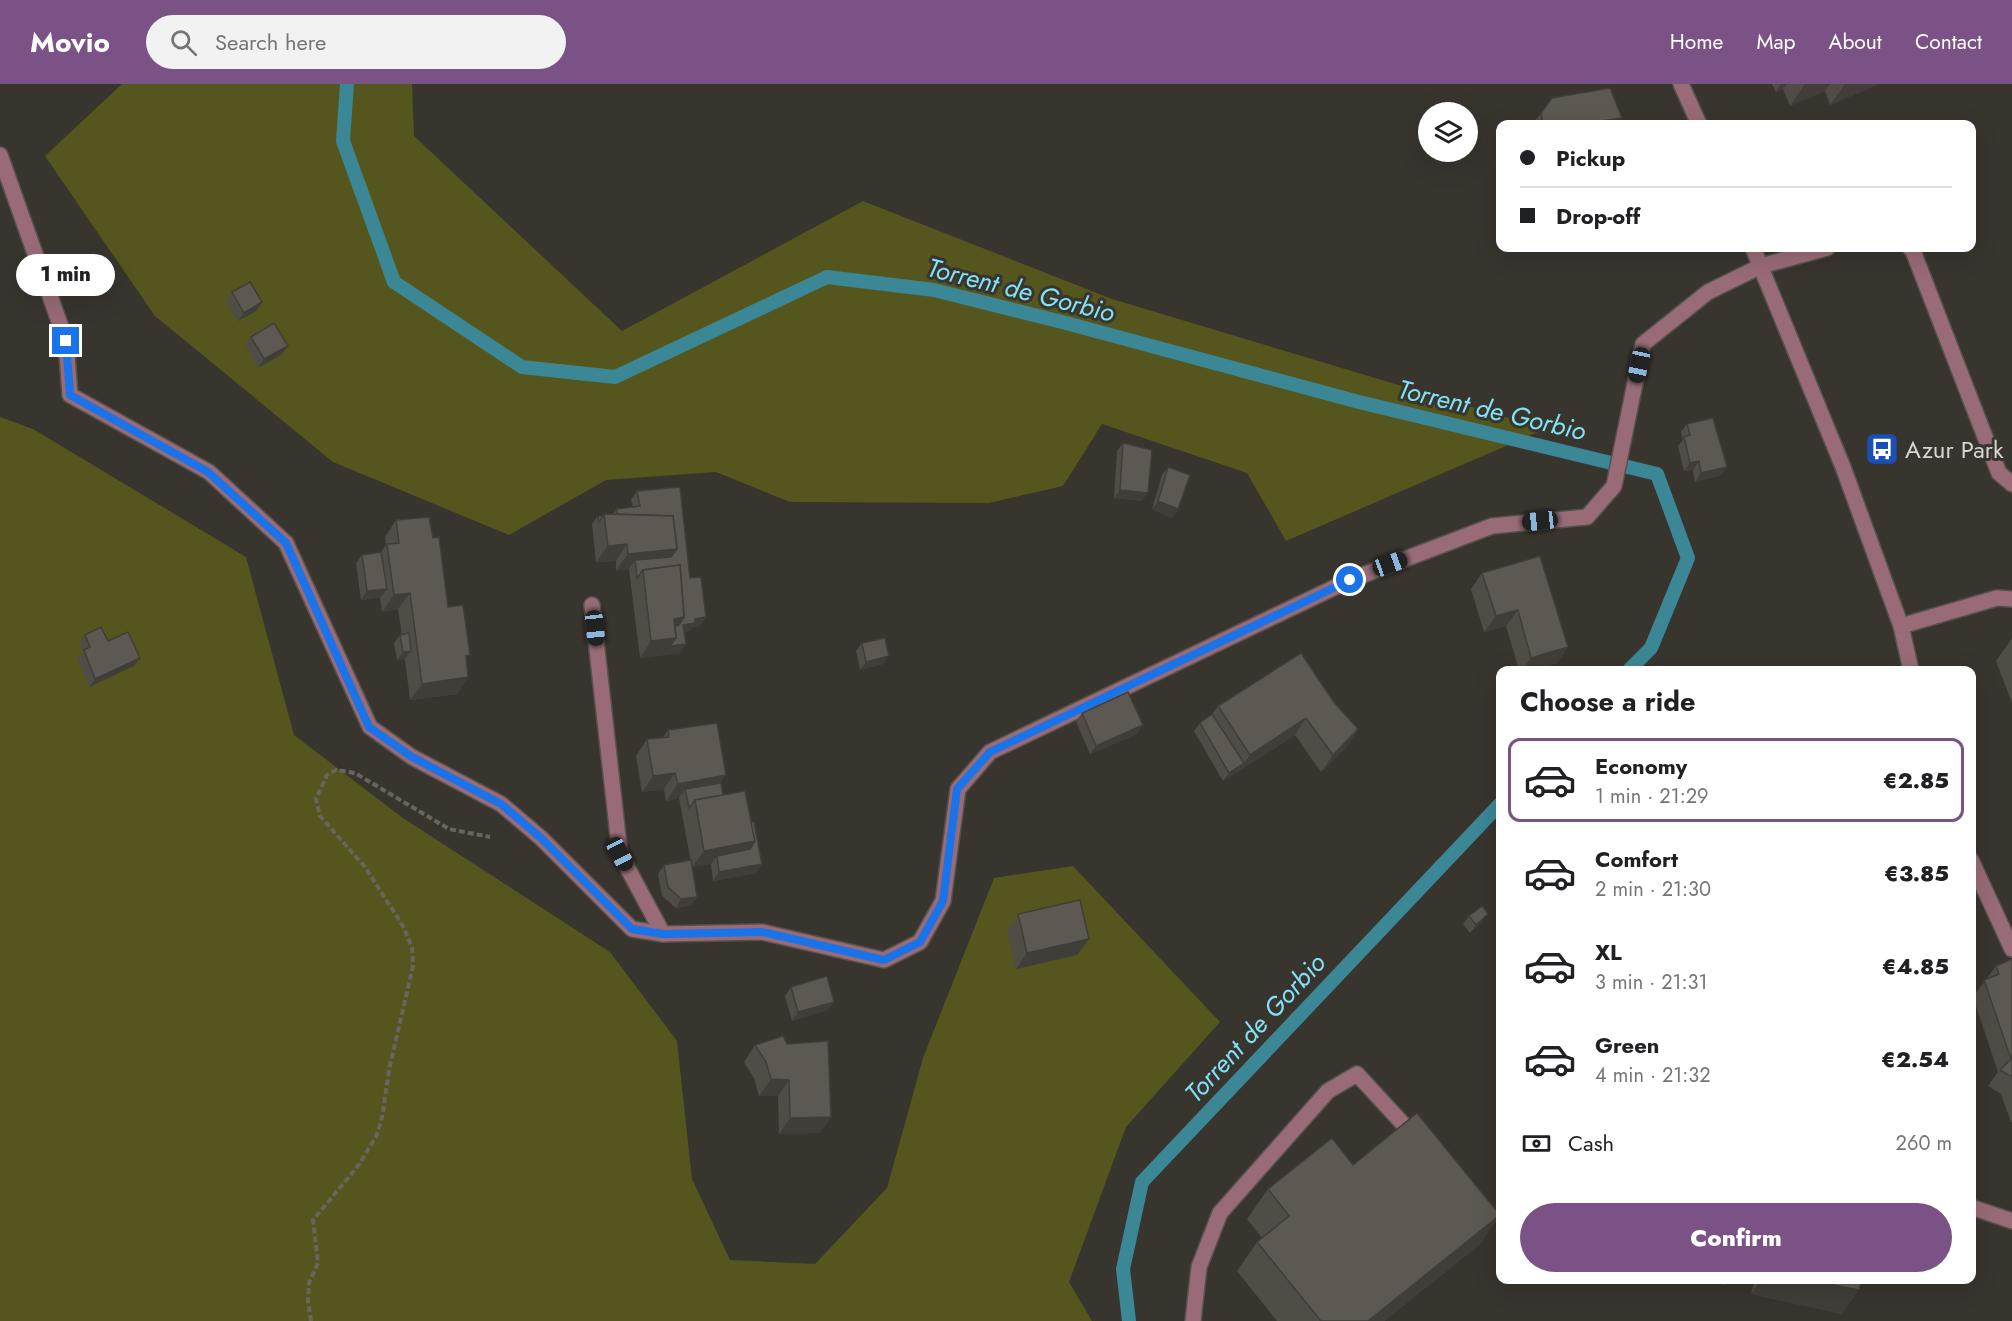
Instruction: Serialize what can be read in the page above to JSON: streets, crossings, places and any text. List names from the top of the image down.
{
  "water": ["Torrent de Gorbio"],
  "places": {
    "bus stop": ["Azur Park"]
  },
  "page": {
    "header": "Movio",
    "search": "Search here",
    "nav": [
      "Home",
      "Map",
      "About",
      "Contact"
    ],
    "banner": ["Pickup", "Drop-off"],
    "bubble": "1 min",
    "heading": "Choose a ride",
    "list": [
      {
        "name": "Economy",
        "note": "1 min · 21:29",
        "value": "€2.85"
      },
      {
        "name": "Comfort",
        "note": "2 min · 21:30",
        "value": "€3.85"
      },
      {
        "name": "XL",
        "note": "3 min · 21:31",
        "value": "€4.85"
      },
      {
        "name": "Green",
        "note": "4 min · 21:32",
        "value": "€2.54"
      }
    ],
    "pay": ["Cash", "260 m"],
    "buttons": "Confirm"
  }
}
